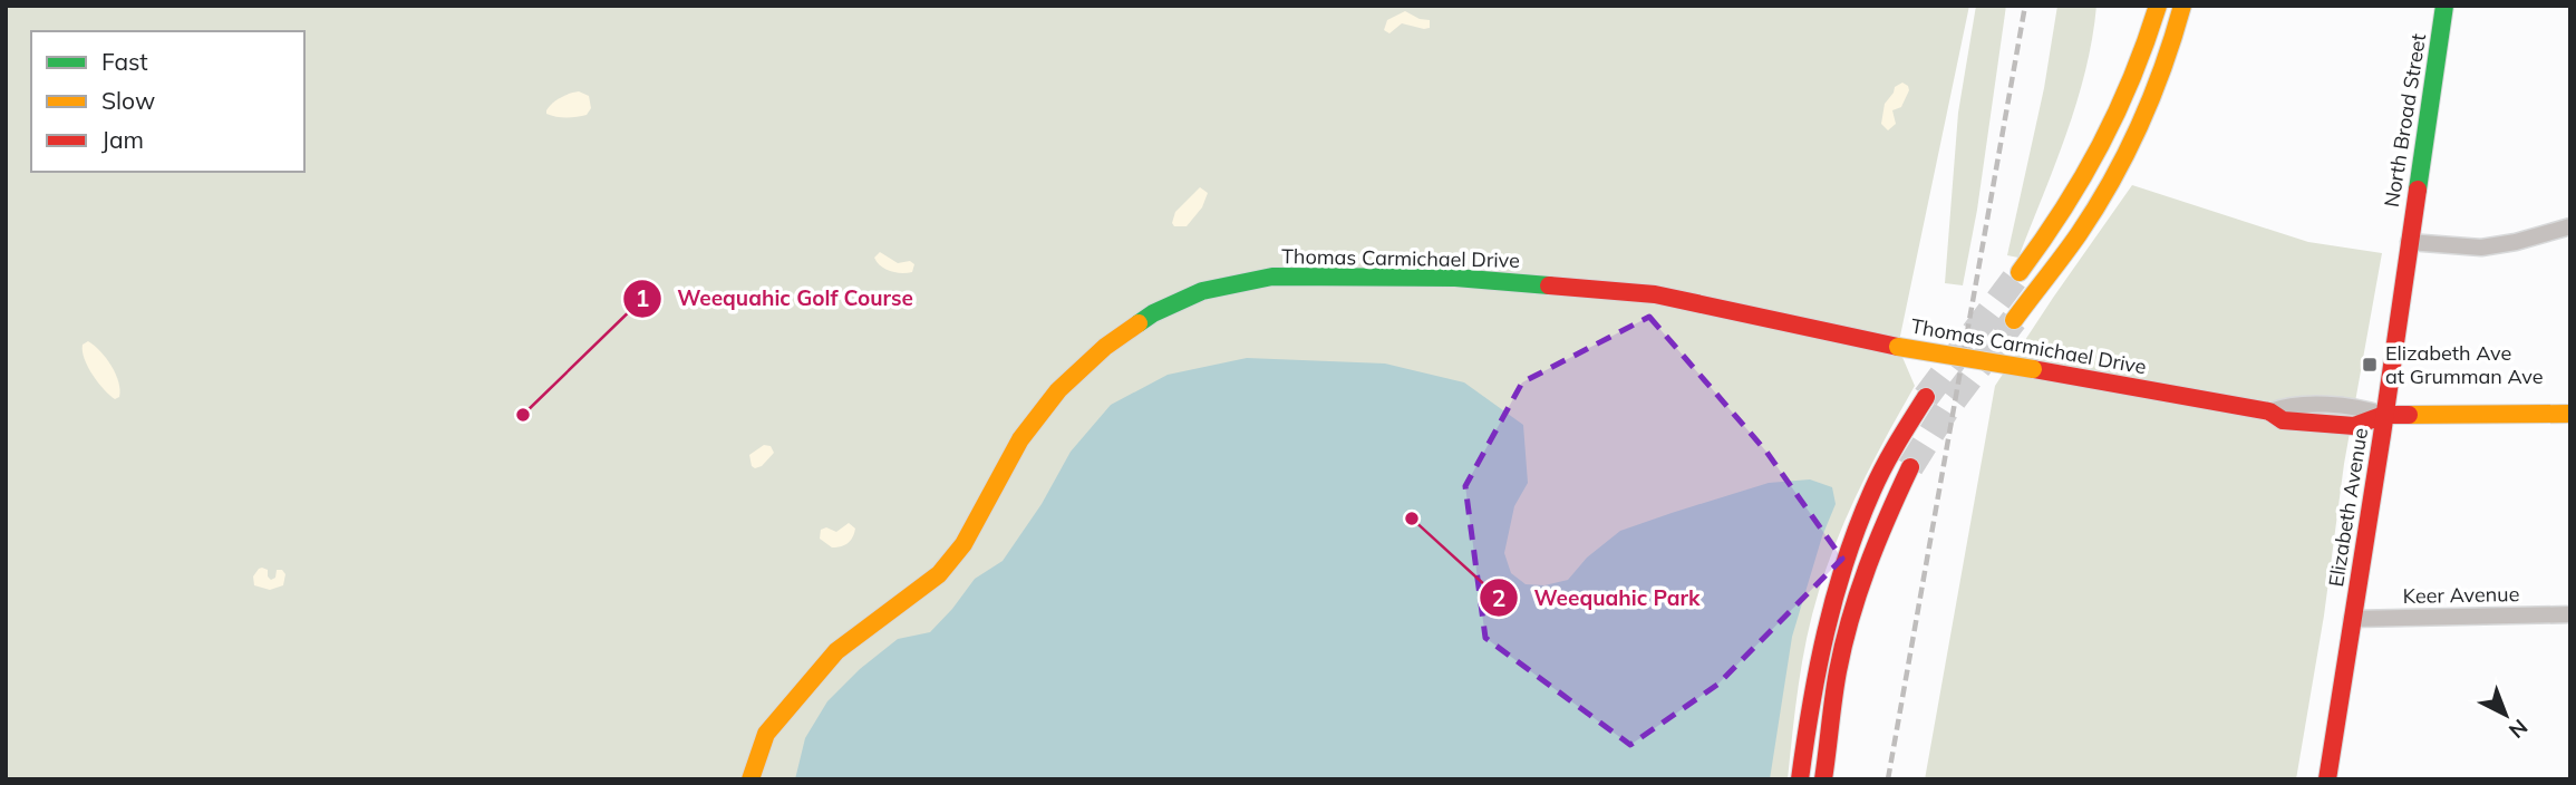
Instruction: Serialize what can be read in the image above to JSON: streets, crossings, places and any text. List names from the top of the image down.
{
  "streets": {
    "main road": ["North Broad Street", "Thomas Carmichael Drive", "Elizabeth Avenue"],
    "street": ["Keer Avenue"]
  },
  "crossings": [
    ["North Broad Street", "Elizabeth Avenue"],
    ["Thomas Carmichael Drive", "Elizabeth Avenue"],
    ["Elizabeth Avenue", "Keer Avenue"]
  ],
  "places": {
    "transit": ["Elizabeth Ave at Grumman Ave"],
    "other": ["Weequahic Golf Course", "Weequahic Park"]
  },
  "legend": ["Fast", "Slow", "Jam"],
  "north": "bottom right"
}
